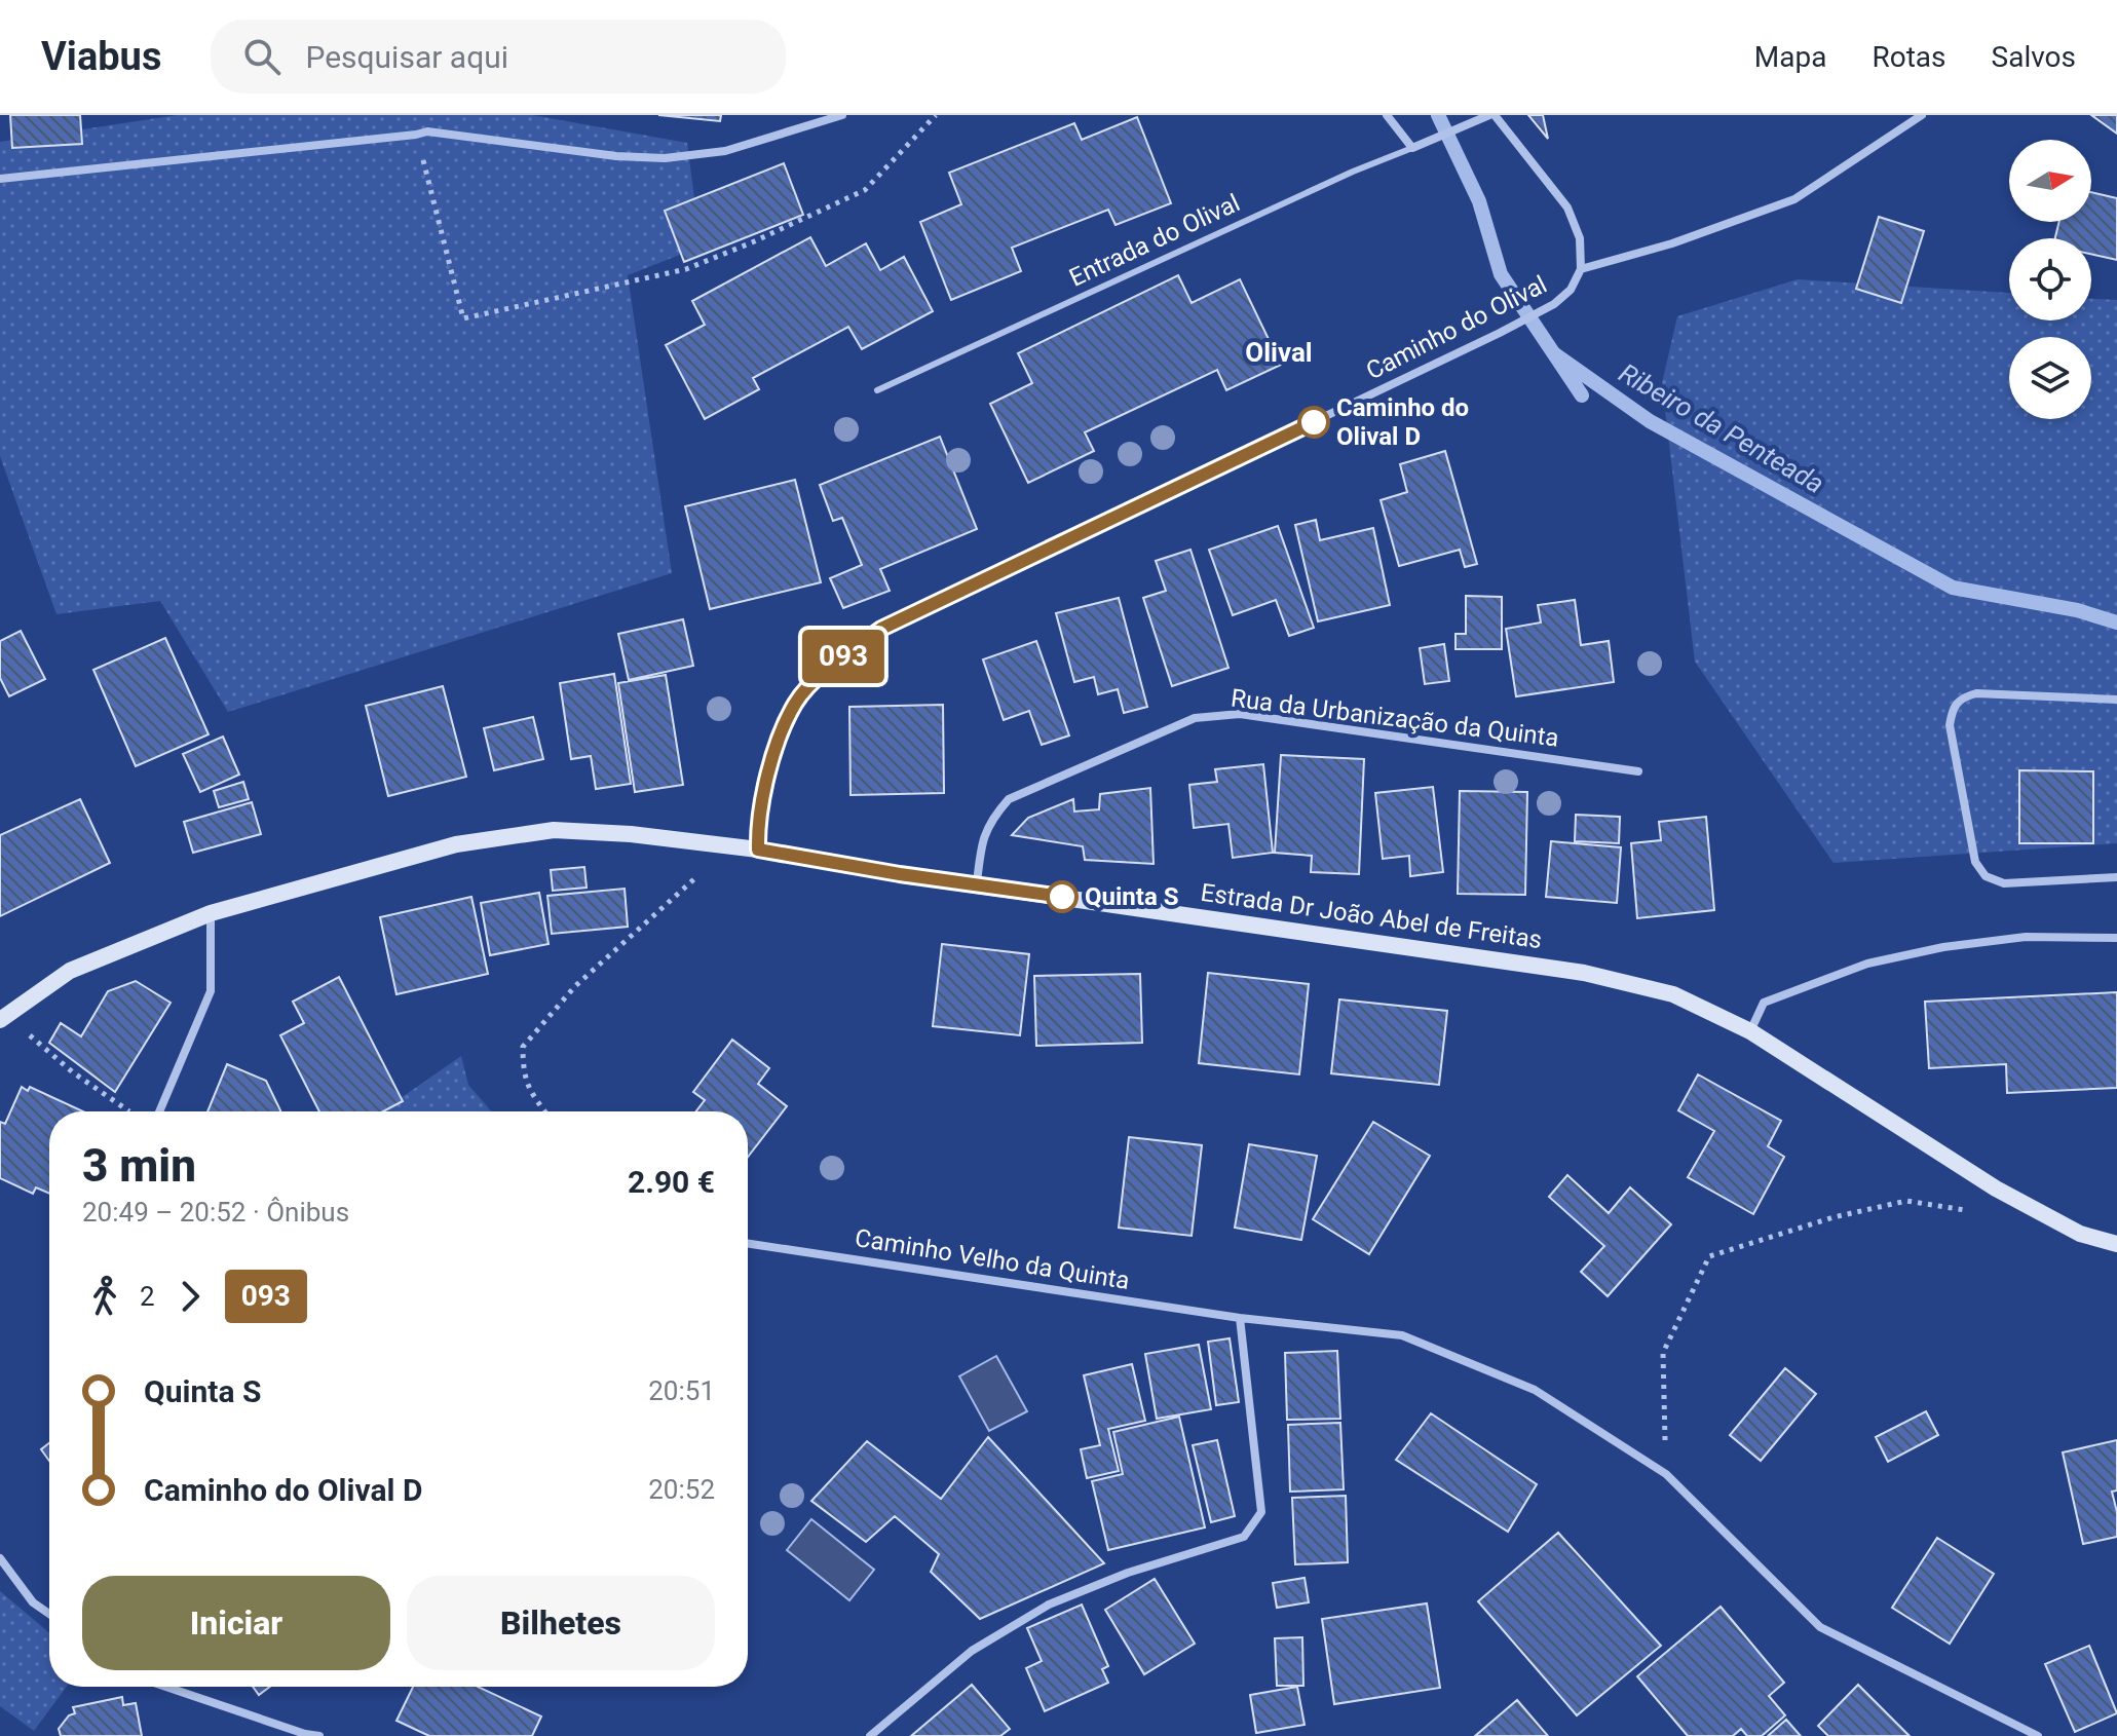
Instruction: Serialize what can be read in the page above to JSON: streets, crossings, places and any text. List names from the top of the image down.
{
  "streets": {
    "street": [
      "Caminho do Olival",
      "Rua da Urbanização da Quinta",
      "Estrada Dr João Abel de Freitas",
      "Caminho Velho da Quinta"
    ],
    "lane": ["Entrada do Olival"]
  },
  "crossings": [
    ["Caminho do Olival", "Estrada Dr João Abel de Freitas"],
    ["Rua da Urbanização da Quinta", "Estrada Dr João Abel de Freitas"]
  ],
  "districts": ["Olival"],
  "water": ["Ribeiro da Penteada"],
  "places": ["Caminho do Olival D", "Quinta S"],
  "lines": ["bus line 093"],
  "north": "right",
  "page": {
    "header": "Viabus",
    "search": "Pesquisar aqui",
    "nav": ["Mapa", "Rotas", "Salvos"],
    "on_map": "093",
    "heading": ["3 min", "20:49 – 20:52 · Ônibus", "2.90 €"],
    "legs": ["2", "093"],
    "list": [
      {
        "name": "Quinta S",
        "value": "20:51"
      },
      {
        "name": "Caminho do Olival D",
        "value": "20:52"
      }
    ],
    "buttons": ["Iniciar", "Bilhetes"]
  }
}
